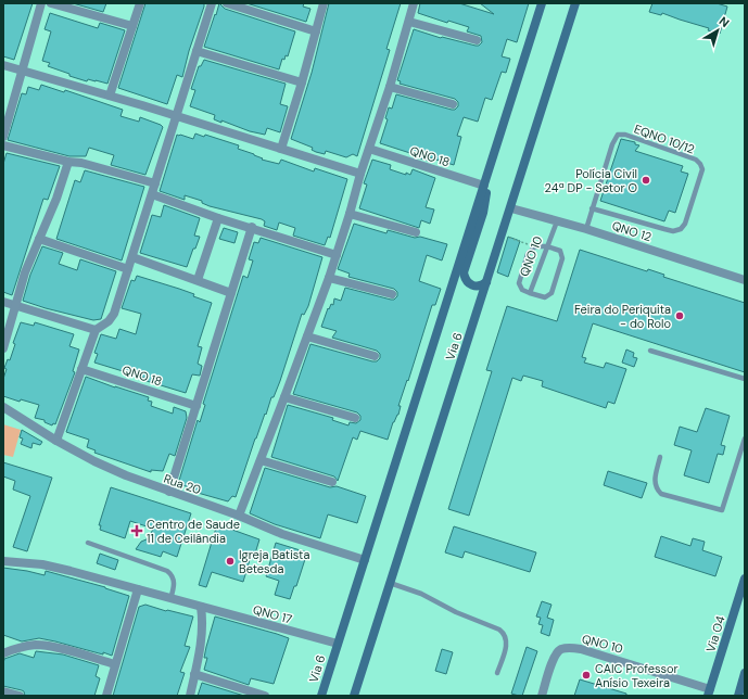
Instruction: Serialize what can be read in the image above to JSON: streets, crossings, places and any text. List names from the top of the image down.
{
  "streets": {
    "main road": ["Via 6", "Via O4"],
    "street": [
      "QNO 18",
      "QNO 12",
      "QNO 10",
      "Rua 20",
      "QNO 17"
    ],
    "lane": ["EQNO 10/12"]
  },
  "crossings": [
    ["QNO 18", "Via 6"],
    ["QNO 12", "QNO 10"],
    ["QNO 12", "Via 6"],
    ["QNO 10", "Via O4"],
    ["Via 6", "Rua 20"],
    ["Via 6", "QNO 17"]
  ],
  "places": {
    "other": [
      "Polícia Civil 24ª DP - Setor O",
      "Feira do Periquita - do Rolo",
      "Igreja Batista Betesda",
      "CAIC Professor Anísio Texeira"
    ],
    "health": ["Centro de Saude 11 de Ceilândia"]
  },
  "north": "top right"
}
